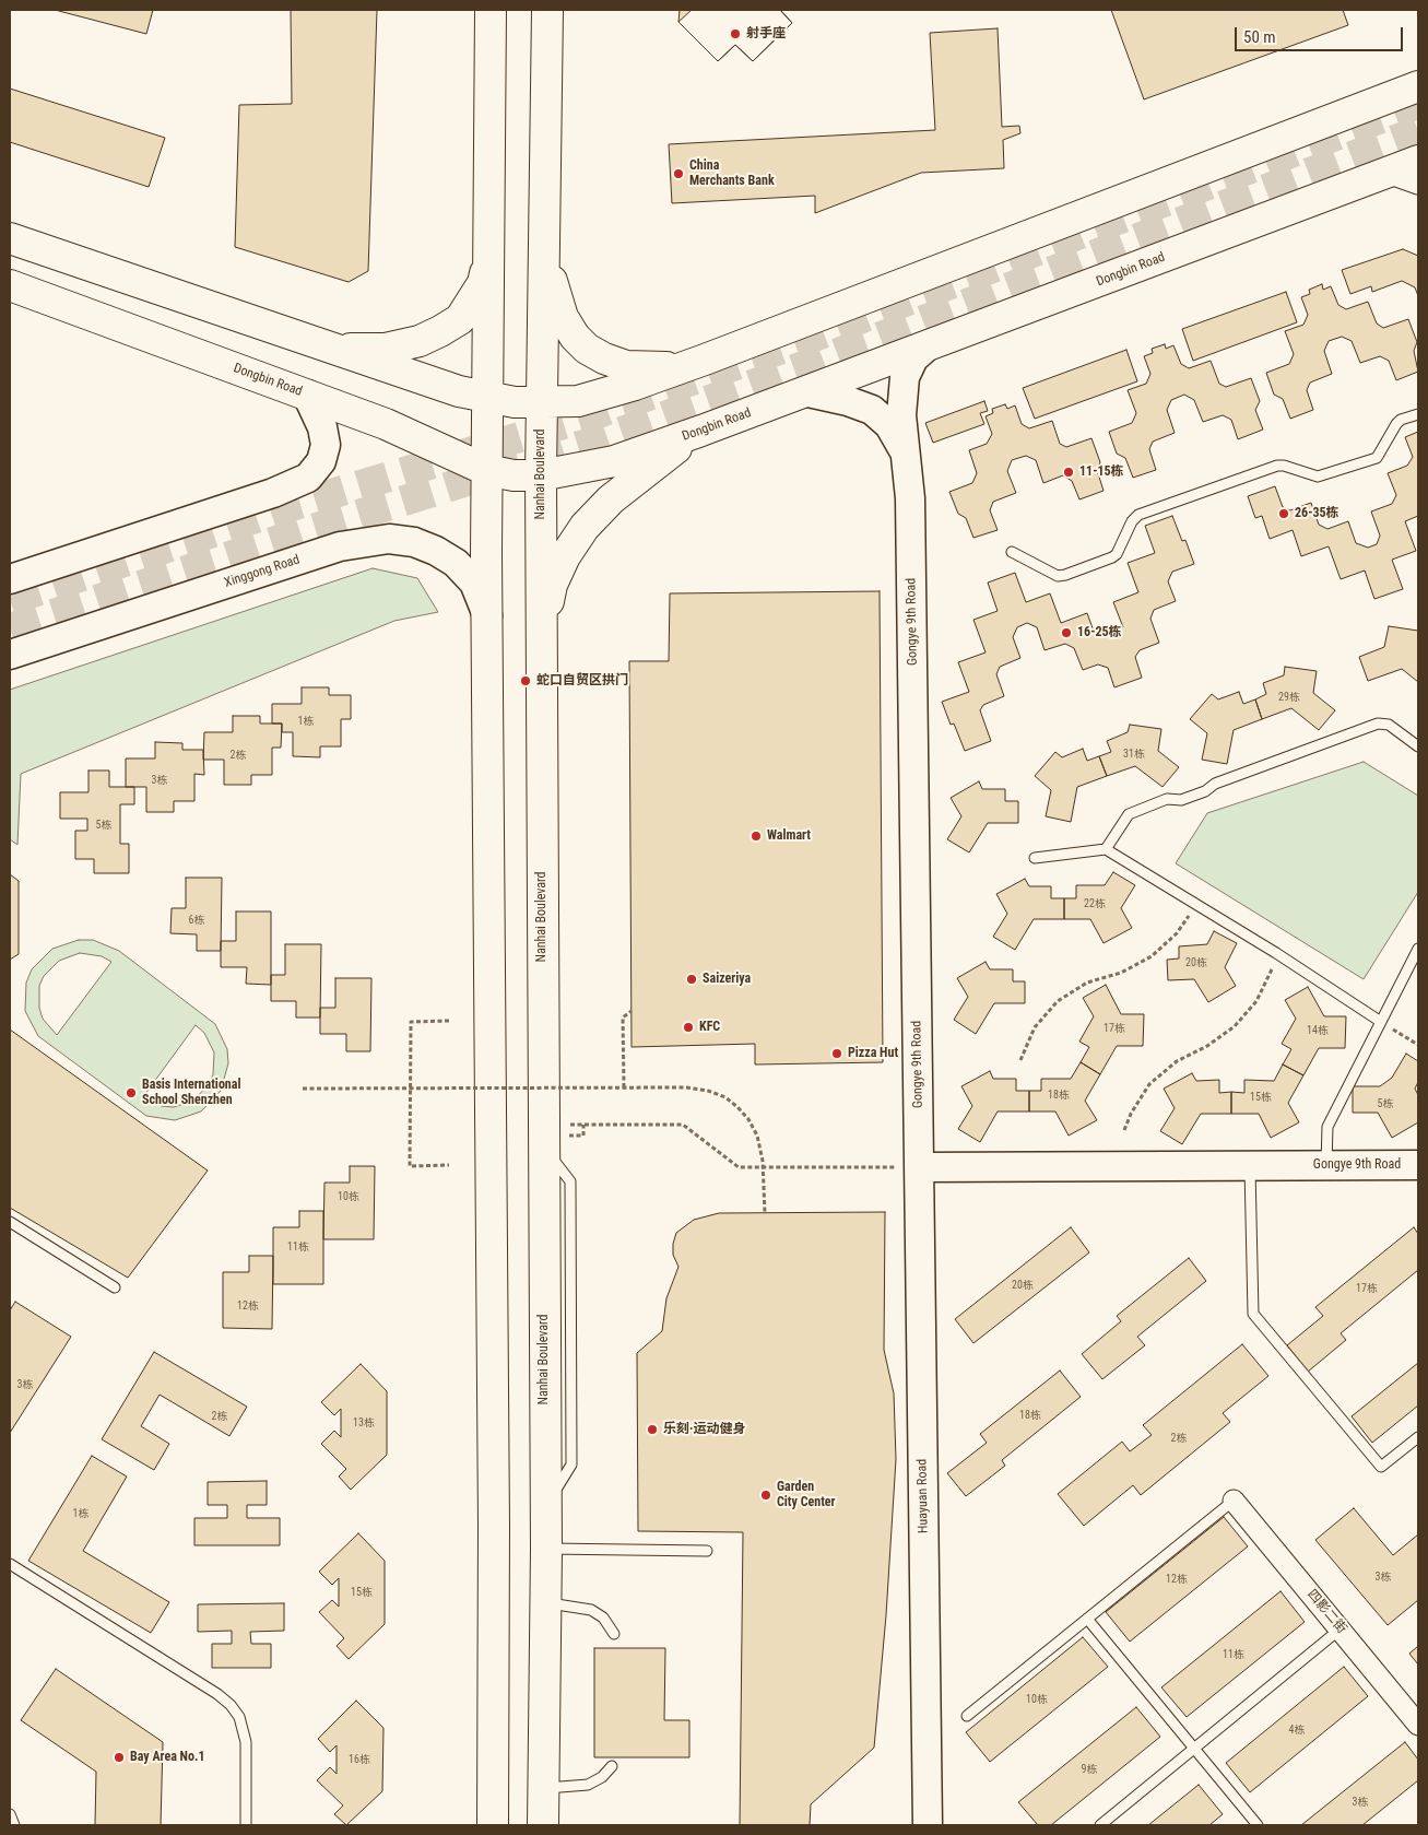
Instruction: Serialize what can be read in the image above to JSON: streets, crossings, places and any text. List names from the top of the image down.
{
  "streets": {
    "main road": ["Dongbin Road", "Nanhai Boulevard"],
    "street": [
      "Xinggong Road",
      "Gongye 9th Road",
      "Huayuan Road",
      "四影二街"
    ]
  },
  "crossings": [
    ["Dongbin Road", "Nanhai Boulevard"],
    ["Dongbin Road", "Gongye 9th Road"],
    ["Gongye 9th Road", "Huayuan Road"]
  ],
  "places": [
    "射手座",
    "China Merchants Bank",
    "11-15栋",
    "26-35栋",
    "16-25栋",
    "蛇口自贸区拱门",
    "Walmart",
    "Saizeriya",
    "KFC",
    "Pizza Hut",
    "Basis International School Shenzhen",
    "乐刻·运动健身",
    "Garden City Center",
    "Bay Area No.1"
  ],
  "house_numbers": [
    "29栋",
    "1栋",
    "31栋",
    "2栋",
    "3栋",
    "5栋",
    "22栋",
    "6栋",
    "20栋",
    "17栋",
    "14栋",
    "18栋",
    "15栋",
    "5栋",
    "10栋",
    "11栋",
    "20栋",
    "17栋",
    "12栋",
    "3栋",
    "18栋",
    "2栋",
    "13栋",
    "2栋",
    "1栋",
    "3栋",
    "12栋",
    "15栋",
    "11栋",
    "10栋",
    "4栋",
    "16栋",
    "9栋",
    "3栋"
  ],
  "scale_bar": "50 m"
}
